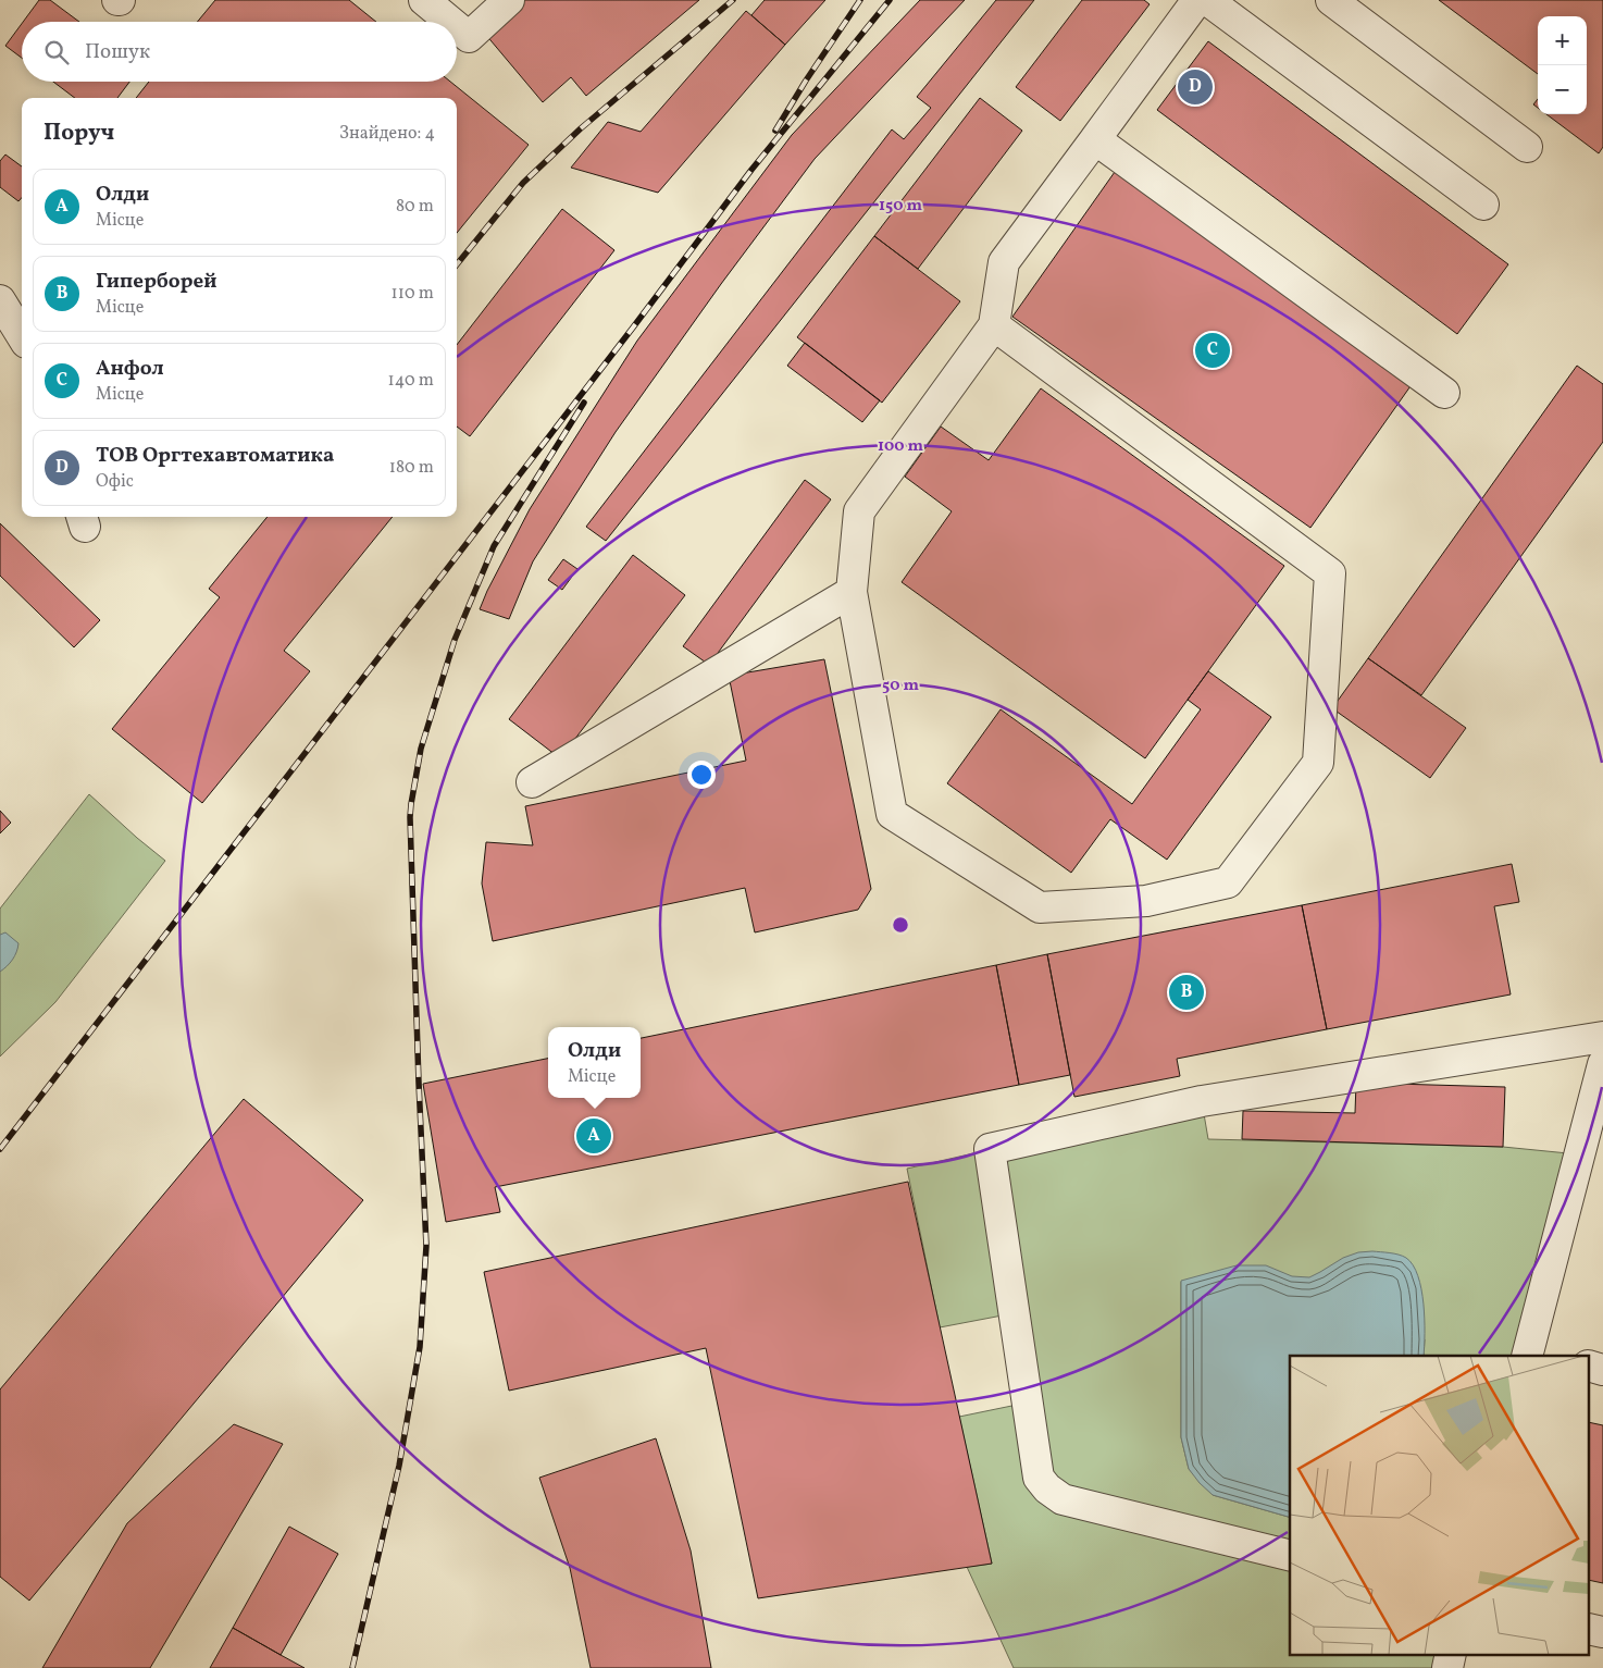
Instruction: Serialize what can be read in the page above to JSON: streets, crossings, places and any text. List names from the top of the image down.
{
  "page": {
    "map_buttons": ["+", "−"],
    "search": "Пошук",
    "pins": [
      "D",
      "C",
      "B",
      "A"
    ],
    "heading": ["Поруч", "Знайдено: 4"],
    "list": [
      {
        "mark": "A",
        "name": "Олди",
        "note": "Місце",
        "value": "80 m"
      },
      {
        "mark": "B",
        "name": "Гиперборей",
        "note": "Місце",
        "value": "110 m"
      },
      {
        "mark": "C",
        "name": "Анфол",
        "note": "Місце",
        "value": "140 m"
      },
      {
        "mark": "D",
        "name": "ТОВ Оргтехавтоматика",
        "note": "Офіс",
        "value": "180 m"
      }
    ],
    "popup": ["Олди", "Місце"]
  },
  "rings": ["150 m", "100 m", "50 m"]
}
